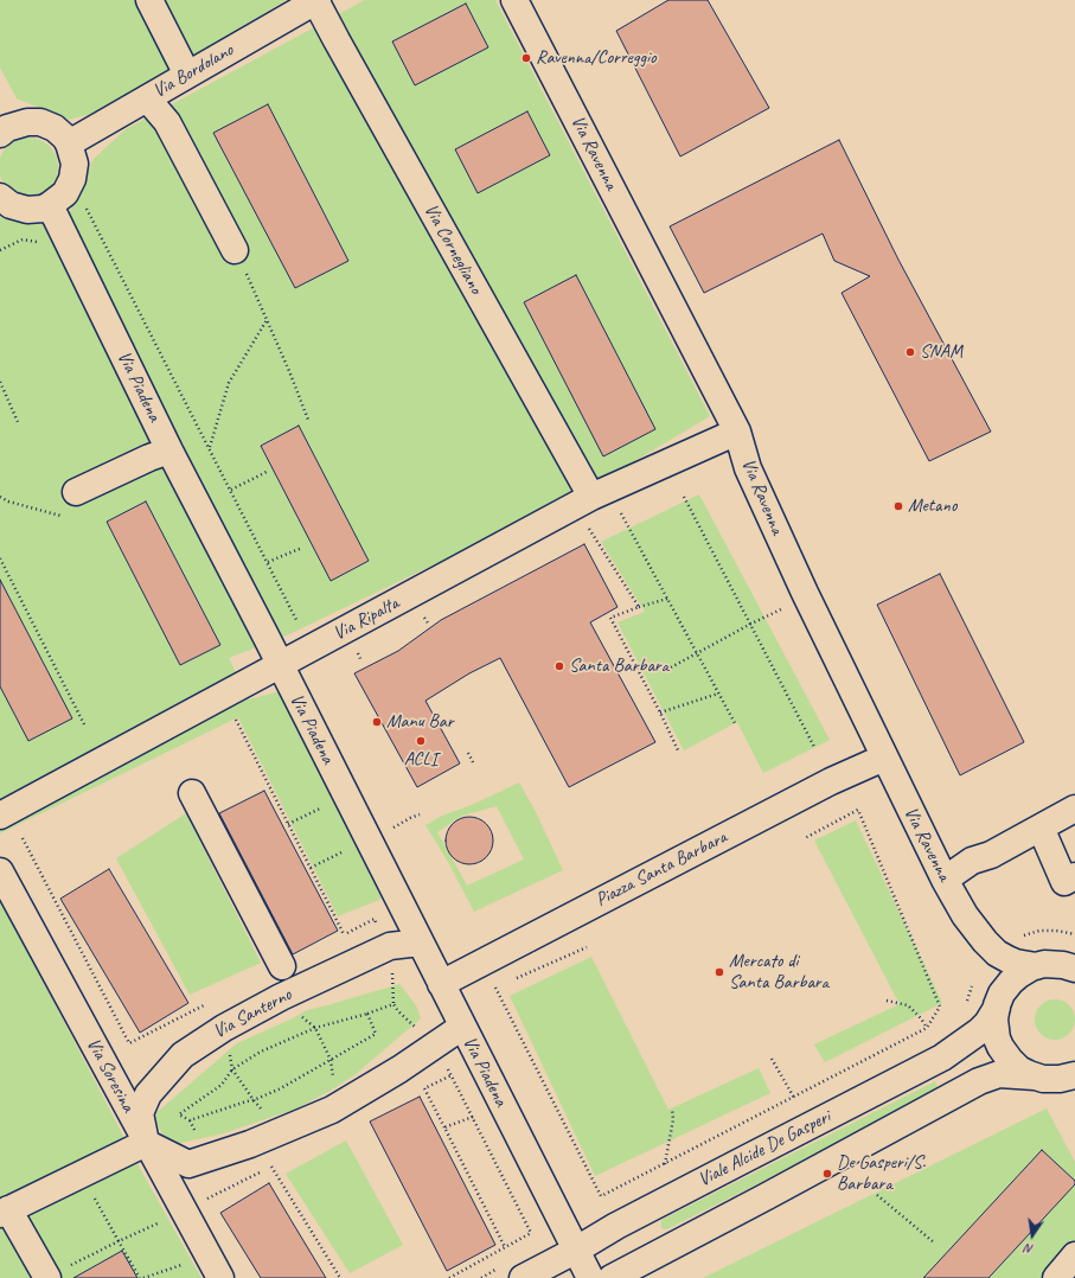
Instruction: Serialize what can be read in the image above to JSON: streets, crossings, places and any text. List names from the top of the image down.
{
  "streets": {
    "street": [
      "Via Bordolano",
      "Via Ravenna",
      "Via Cornegliano",
      "Via Piadena",
      "Via Ripalta",
      "Piazza Santa Barbara",
      "Via Santerno",
      "Via Soresina",
      "Viale Alcide De Gasperi"
    ]
  },
  "crossings": [
    ["Via Bordolano", "Via Cornegliano"],
    ["Via Ravenna", "Via Ripalta"],
    ["Via Ravenna", "Piazza Santa Barbara"],
    ["Via Cornegliano", "Via Ripalta"],
    ["Via Piadena", "Via Ripalta"],
    ["Via Piadena", "Piazza Santa Barbara"],
    ["Via Piadena", "Via Santerno"],
    ["Via Piadena", "Viale Alcide De Gasperi"],
    ["Via Santerno", "Via Soresina"]
  ],
  "places": [
    "Ravenna/Correggio",
    "SNAM",
    "Metano",
    "Santa Barbara",
    "Manu Bar",
    "ACLI",
    "Mercato di Santa Barbara",
    "De Gasperi/S. Barbara"
  ],
  "north": "bottom"
}
